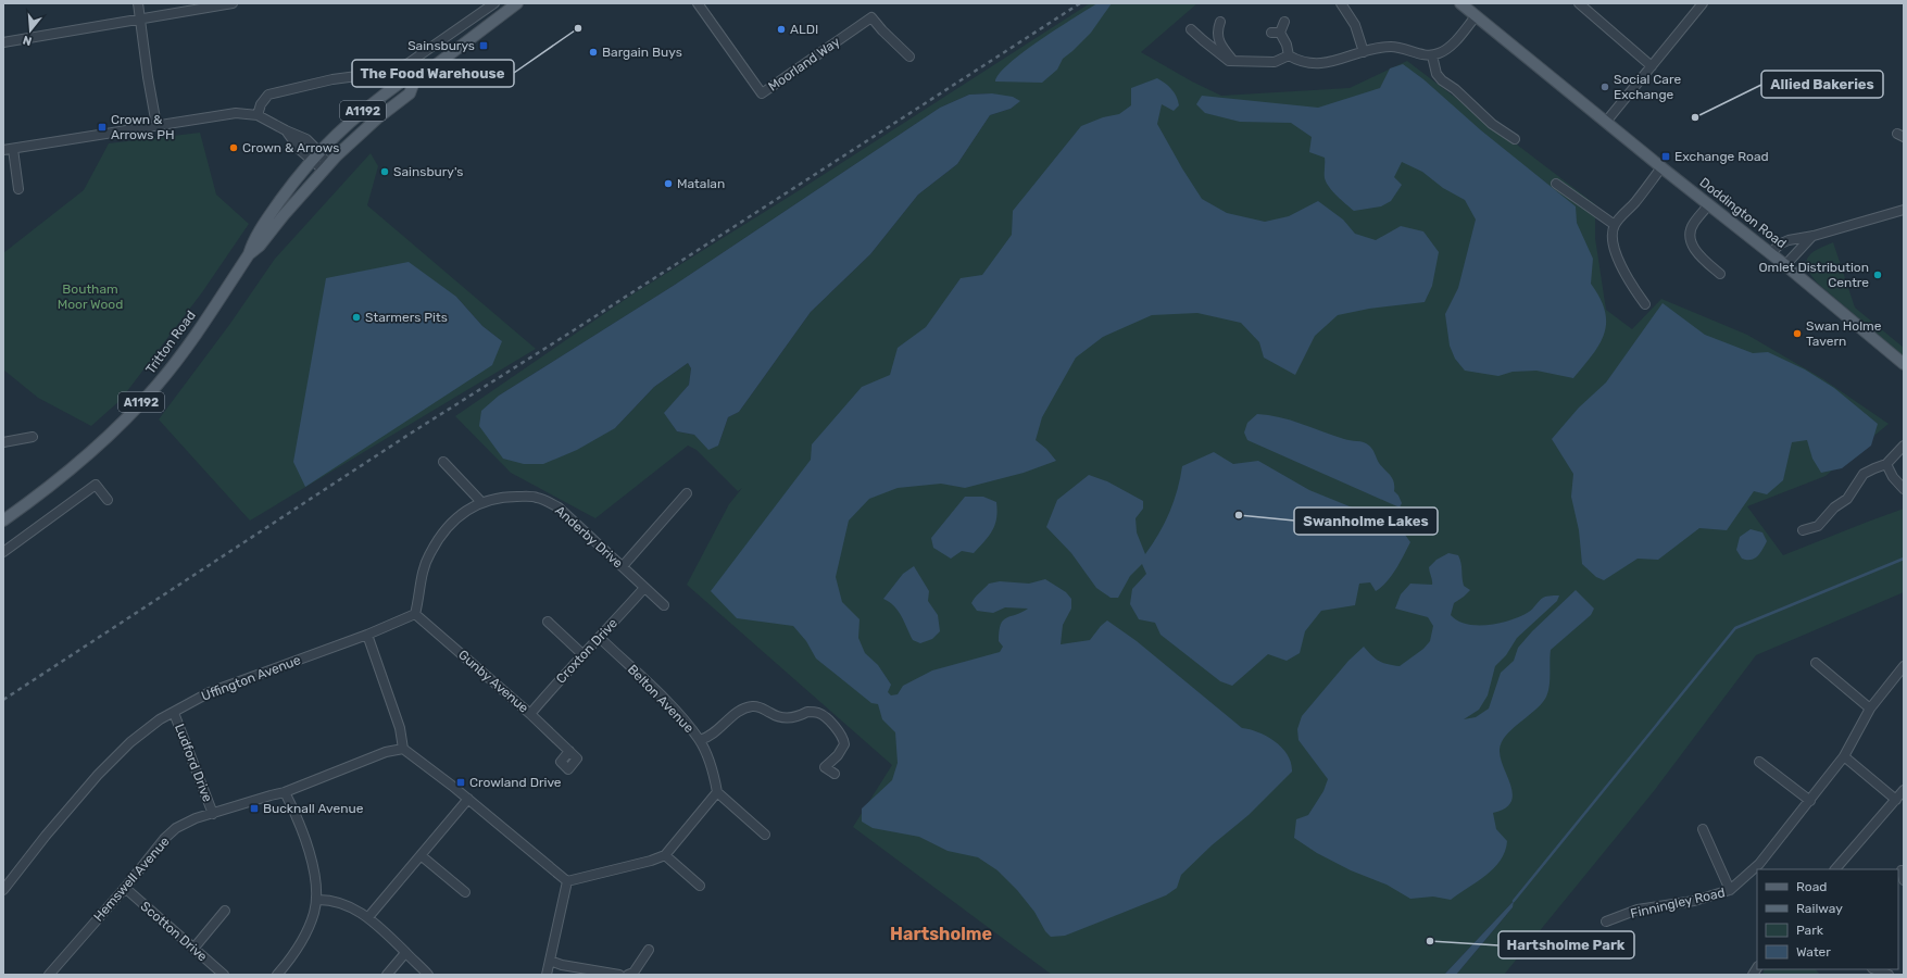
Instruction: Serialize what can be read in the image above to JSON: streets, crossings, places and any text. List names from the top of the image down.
{
  "streets": {
    "main road": ["A1192", "Doddington Road", "Tritton Road"],
    "street": [
      "Moorland Way",
      "Anderby Drive",
      "Croxton Drive",
      "Uffington Avenue",
      "Gunby Avenue",
      "Belton Avenue",
      "Ludford Drive",
      "Hemswell Avenue",
      "Finningley Road",
      "Scotton Drive"
    ]
  },
  "crossings": [
    ["Anderby Drive", "Croxton Drive"],
    ["Anderby Drive", "Uffington Avenue"],
    ["Anderby Drive", "Gunby Avenue"],
    ["Croxton Drive", "Gunby Avenue"],
    ["Croxton Drive", "Belton Avenue"],
    ["Uffington Avenue", "Gunby Avenue"],
    ["Uffington Avenue", "Ludford Drive"],
    ["Ludford Drive", "Hemswell Avenue"],
    ["Hemswell Avenue", "Scotton Drive"]
  ],
  "districts": ["Hartsholme"],
  "parks": ["Boutham Moor Wood"],
  "places": {
    "other": [
      "The Food Warehouse",
      "ALDI",
      "Bargain Buys",
      "Social Care Exchange",
      "Allied Bakeries",
      "Crown & Arrows",
      "Sainsbury's",
      "Matalan",
      "Omlet Distribution Centre",
      "Starmers Pits",
      "Swan Holme Tavern",
      "Swanholme Lakes",
      "Hartsholme Park"
    ],
    "transit": [
      "Sainsburys",
      "Crown & Arrows PH",
      "Exchange Road",
      "Crowland Drive",
      "Bucknall Avenue"
    ]
  },
  "legend": [
    "Road",
    "Railway",
    "Park",
    "Water"
  ],
  "north": "bottom"
}
